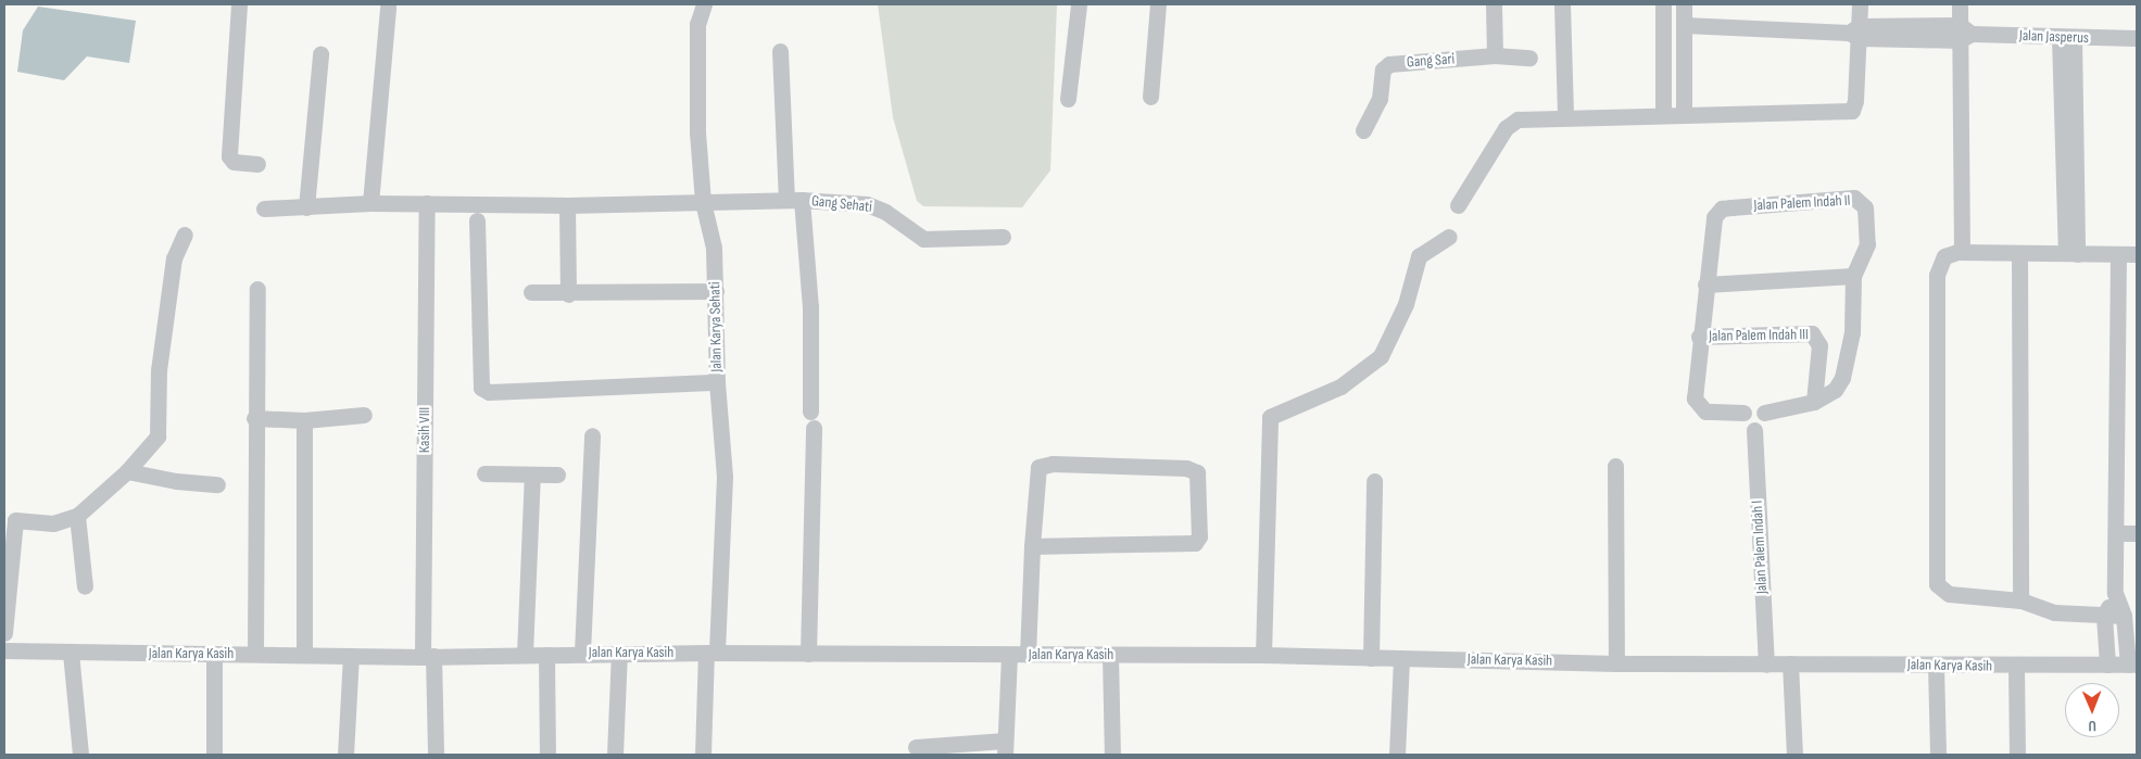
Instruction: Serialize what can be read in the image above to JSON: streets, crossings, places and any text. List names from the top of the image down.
{
  "streets": {
    "street": [
      "Jalan Jasperus",
      "Gang Sari",
      "Jalan Palem Indah II",
      "Gang Sehati",
      "Jalan Karya Sehati",
      "Jalan Palem Indah III",
      "Kasih VIII",
      "Jalan Palem Indah I",
      "Jalan Karya Kasih"
    ]
  },
  "crossings": [
    ["Jalan Palem Indah II", "Jalan Palem Indah III"],
    ["Jalan Palem Indah II", "Jalan Palem Indah I"],
    ["Gang Sehati", "Jalan Karya Sehati"],
    ["Gang Sehati", "Kasih VIII"],
    ["Jalan Karya Sehati", "Jalan Karya Kasih"],
    ["Kasih VIII", "Jalan Karya Kasih"],
    ["Jalan Palem Indah I", "Jalan Karya Kasih"]
  ],
  "north": "bottom"
}
